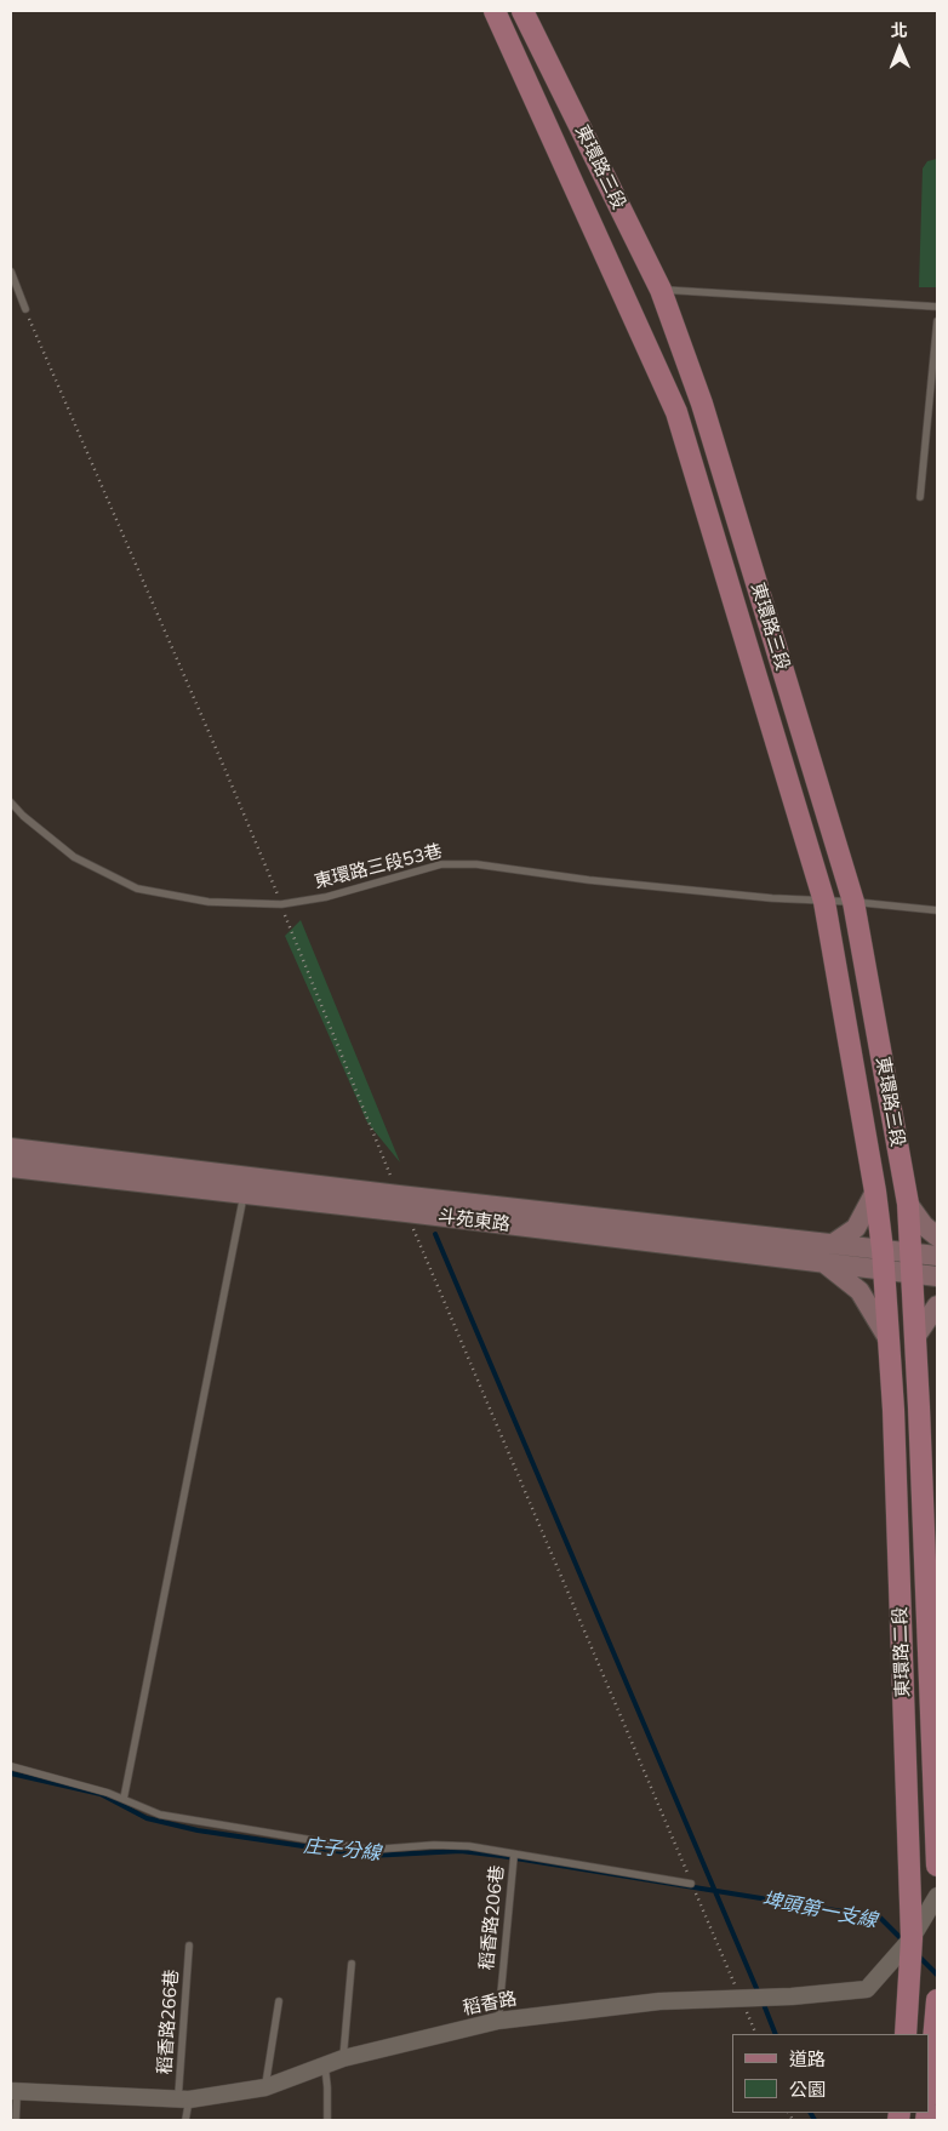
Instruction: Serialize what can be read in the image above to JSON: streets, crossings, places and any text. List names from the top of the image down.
{
  "streets": {
    "main road": ["東環路三段", "斗苑東路", "東環路二段"],
    "street": ["稻香路"],
    "lane": ["東環路三段53巷", "稻香路206巷", "稻香路266巷"]
  },
  "crossings": [
    ["東環路三段", "東環路三段53巷"],
    ["東環路三段", "斗苑東路"],
    ["東環路三段", "東環路二段"],
    ["斗苑東路", "東環路二段"],
    ["東環路二段", "稻香路"],
    ["稻香路206巷", "稻香路"],
    ["稻香路", "稻香路266巷"]
  ],
  "water": ["庄子分線", "埤頭第一支線"],
  "legend": ["道路", "公園"],
  "north": "top"
}
